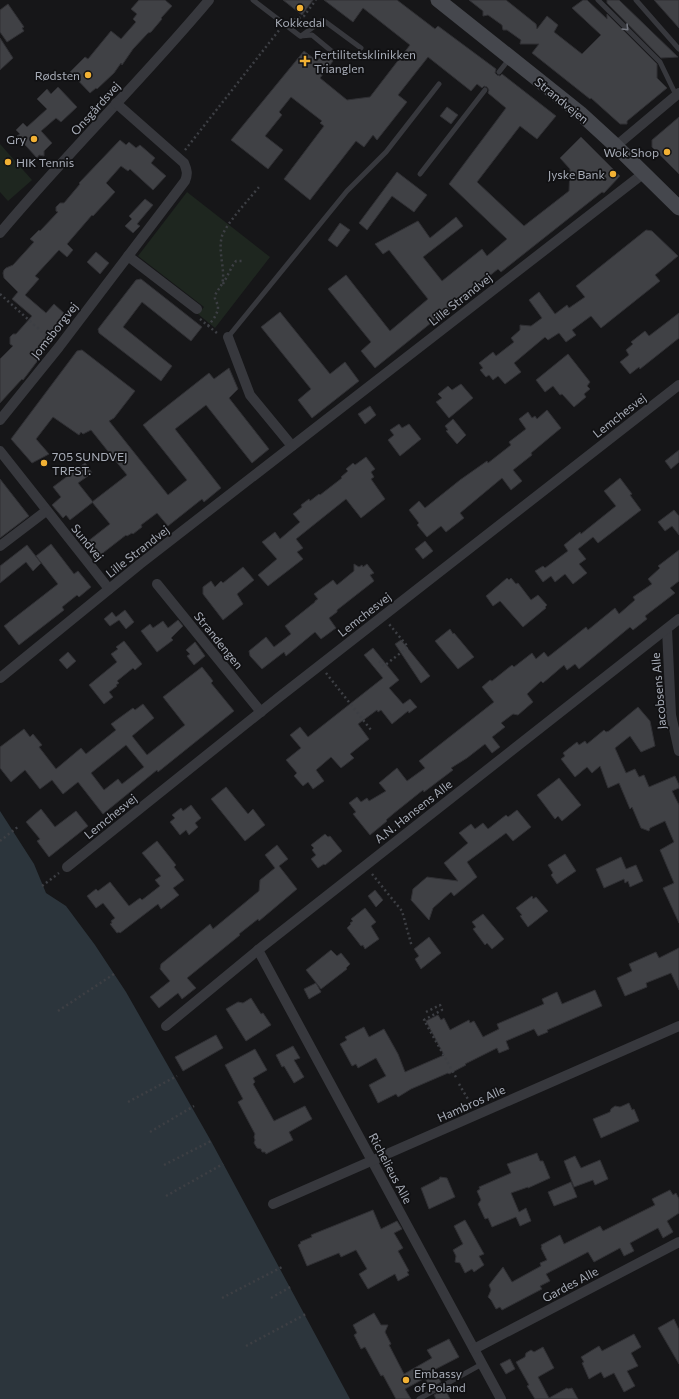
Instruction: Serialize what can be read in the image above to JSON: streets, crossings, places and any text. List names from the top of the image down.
{
  "streets": {
    "main road": ["Strandvejen"],
    "street": [
      "Onsgårdsvej",
      "Lille Strandvej",
      "Jomsborgvej",
      "Lemchesvej",
      "Sundvej",
      "Strandengen",
      "Jacobsens Alle",
      "A.N. Hansens Alle",
      "Hambros Alle",
      "Richelieus Alle",
      "Gardes Alle"
    ]
  },
  "crossings": [
    ["Strandvejen", "Lille Strandvej"],
    ["Onsgårdsvej", "Jomsborgvej"],
    ["Lille Strandvej", "Sundvej"],
    ["Lemchesvej", "Strandengen"],
    ["Jacobsens Alle", "A.N. Hansens Alle"],
    ["A.N. Hansens Alle", "Richelieus Alle"],
    ["Hambros Alle", "Richelieus Alle"],
    ["Richelieus Alle", "Gardes Alle"]
  ],
  "places": {
    "other": [
      "Kokkedal",
      "Rødsten",
      "Gry",
      "Wok Shop",
      "HIK Tennis",
      "Jyske Bank",
      "705 SUNDVEJ TRFST.",
      "Embassy of Poland"
    ],
    "health": ["Fertilitetsklinikken Trianglen"]
  }
}
